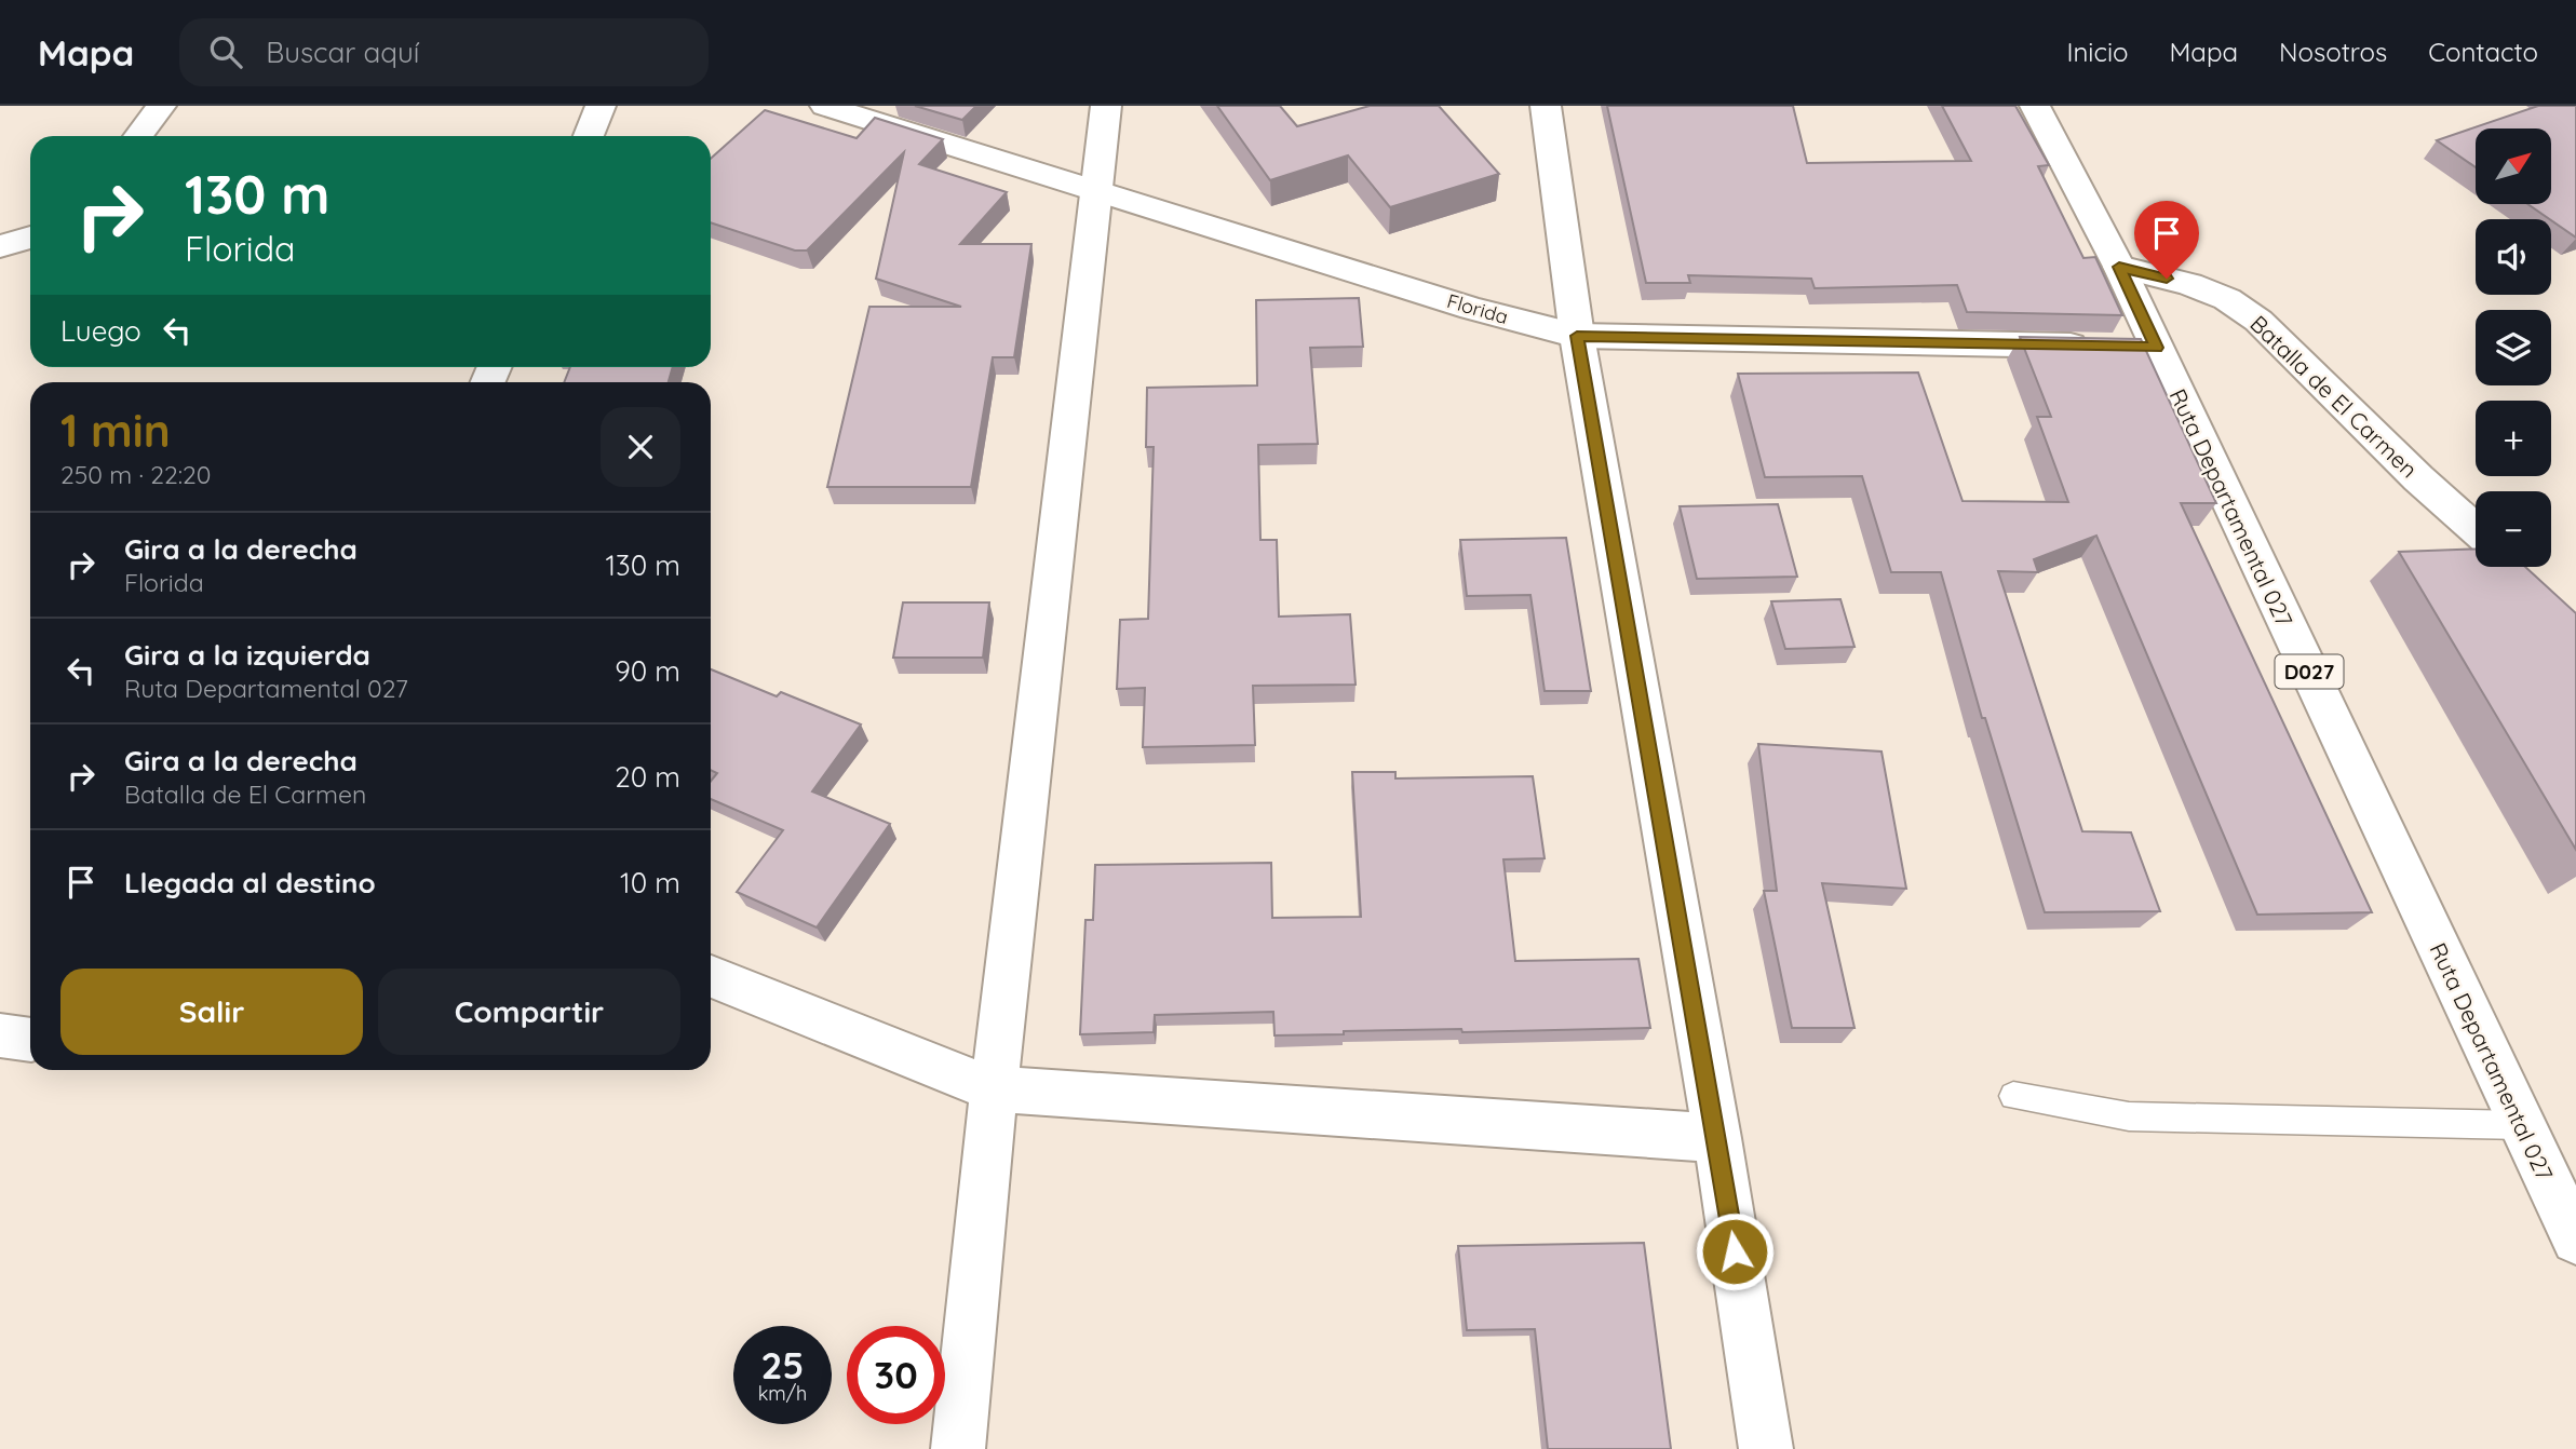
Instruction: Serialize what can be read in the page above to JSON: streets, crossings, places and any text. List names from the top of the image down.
{
  "streets": {
    "street": [
      "Florida",
      "Batalla de El Carmen",
      "Ruta Departamental 027",
      "D027"
    ]
  },
  "crossings": [
    ["Florida", "Ruta Departamental 027"],
    ["Batalla de El Carmen", "Ruta Departamental 027"]
  ],
  "north": "top right",
  "page": {
    "header": "Mapa",
    "search": "Buscar aquí",
    "nav": [
      "Inicio",
      "Mapa",
      "Nosotros",
      "Contacto"
    ],
    "map_buttons": ["+", "−"],
    "turn": ["130 m", "Florida"],
    "then": "Luego",
    "heading": ["1 min", "250 m · 22:20"],
    "list": [
      {
        "name": "Gira a la derecha",
        "note": "Florida",
        "value": "130 m"
      },
      {
        "name": "Gira a la izquierda",
        "note": "Ruta Departamental 027",
        "value": "90 m"
      },
      {
        "name": "Gira a la derecha",
        "note": "Batalla de El Carmen",
        "value": "20 m"
      },
      {
        "name": "Llegada al destino",
        "value": "10 m"
      }
    ],
    "buttons": ["Salir", "Compartir"],
    "speed": "25 km/h",
    "limit": "30"
  }
}
